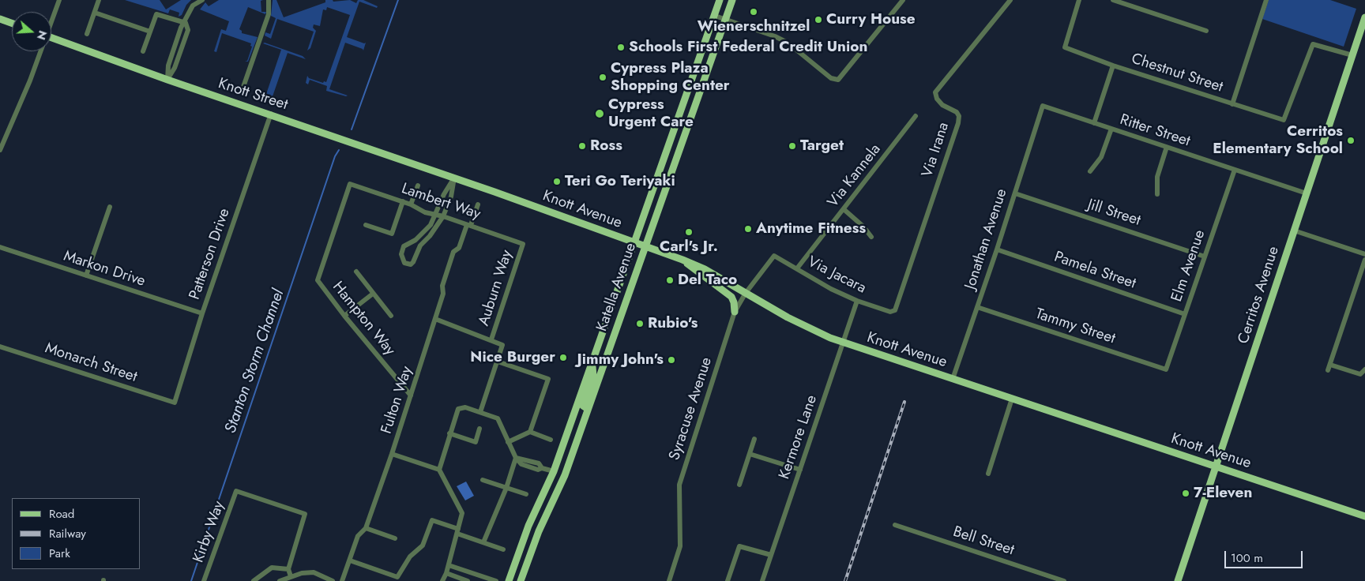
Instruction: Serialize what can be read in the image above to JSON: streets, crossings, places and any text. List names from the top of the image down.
{
  "streets": {
    "main road": [
      "Knott Street",
      "Knott Avenue",
      "Katella Avenue",
      "Cerritos Avenue"
    ],
    "street": [
      "Chestnut Street",
      "Ritter Street",
      "Via Irana",
      "Via Kannela",
      "Lambert Way",
      "Jill Street",
      "Jonathan Avenue",
      "Patterson Drive",
      "Elm Avenue",
      "Markon Drive",
      "Pamela Street",
      "Via Jacara",
      "Auburn Way",
      "Hampton Way",
      "Tammy Street",
      "Monarch Street",
      "Fulton Way",
      "Syracuse Avenue",
      "Kermore Lane",
      "Kirby Way",
      "Bell Street"
    ]
  },
  "crossings": [
    ["Chestnut Street", "Cerritos Avenue"],
    ["Knott Street", "Knott Avenue"],
    ["Knott Street", "Patterson Drive"],
    ["Ritter Street", "Jonathan Avenue"],
    ["Ritter Street", "Elm Avenue"],
    ["Ritter Street", "Cerritos Avenue"],
    ["Via Irana", "Via Jacara"],
    ["Via Kannela", "Via Jacara"],
    ["Lambert Way", "Auburn Way"],
    ["Lambert Way", "Hampton Way"],
    ["Lambert Way", "Fulton Way"],
    ["Knott Avenue", "Jonathan Avenue"],
    ["Knott Avenue", "Katella Avenue"],
    ["Knott Avenue", "Cerritos Avenue"],
    ["Knott Avenue", "Syracuse Avenue"],
    ["Knott Avenue", "Kermore Lane"],
    ["Jill Street", "Jonathan Avenue"],
    ["Jill Street", "Elm Avenue"],
    ["Jonathan Avenue", "Pamela Street"],
    ["Jonathan Avenue", "Tammy Street"],
    ["Patterson Drive", "Markon Drive"],
    ["Patterson Drive", "Monarch Street"],
    ["Elm Avenue", "Pamela Street"],
    ["Elm Avenue", "Tammy Street"],
    ["Via Jacara", "Syracuse Avenue"],
    ["Via Jacara", "Kermore Lane"],
    ["Hampton Way", "Fulton Way"]
  ],
  "water": ["Stanton Storm Channel"],
  "places": [
    "Wienerschnitzel",
    "Curry House",
    "Schools First Federal Credit Union",
    "Cypress Plaza Shopping Center",
    "Cypress Urgent Care",
    "Cerritos Elementary School",
    "Ross",
    "Target",
    "Teri Go Teriyaki",
    "Anytime Fitness",
    "Carl's Jr.",
    "Del Taco",
    "Rubio's",
    "Nice Burger",
    "Jimmy John's",
    "7-Eleven"
  ],
  "legend": ["Road", "Railway", "Park"],
  "scale_bar": "100 m",
  "north": "right"
}
